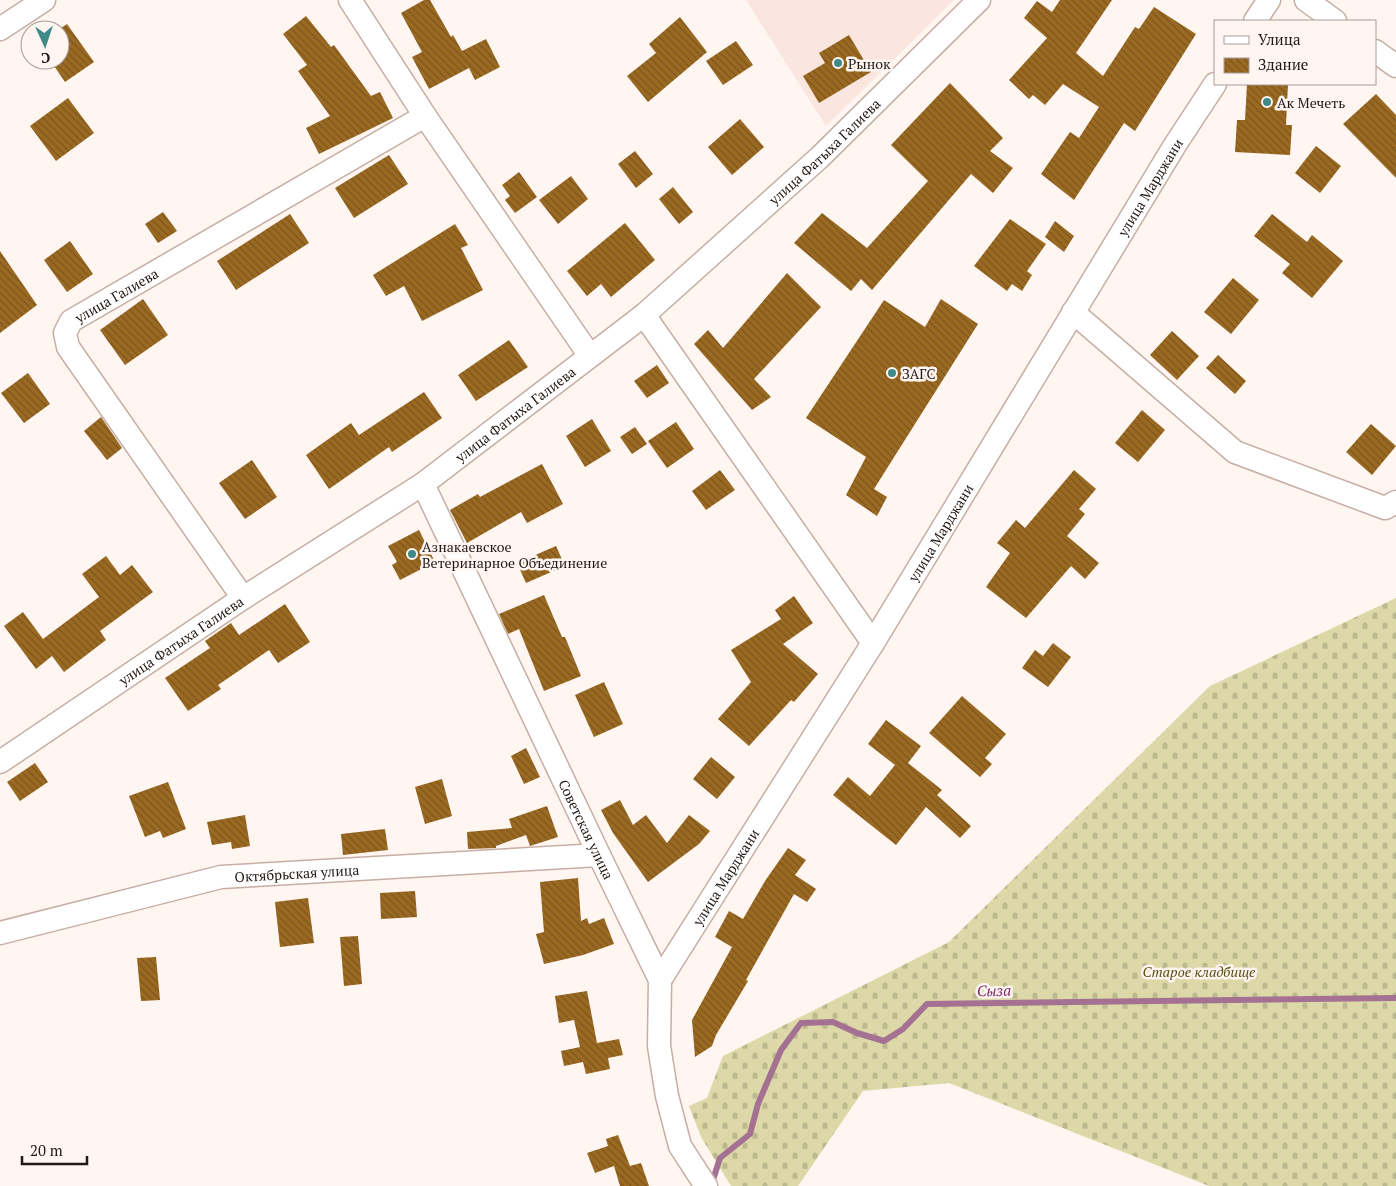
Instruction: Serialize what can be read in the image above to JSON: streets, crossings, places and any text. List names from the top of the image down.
{
  "streets": {
    "street": [
      "улица Фатыха Галиева",
      "улица Марджани",
      "улица Галиева",
      "Советская улица",
      "Октябрьская улица"
    ]
  },
  "crossings": [
    ["улица Фатыха Галиева", "улица Галиева"],
    ["улица Фатыха Галиева", "Советская улица"],
    ["улица Марджани", "Советская улица"],
    ["Советская улица", "Октябрьская улица"]
  ],
  "water": ["Сыза"],
  "parks": ["Старое кладбище"],
  "places": [
    "Рынок",
    "Ак Мечеть",
    "ЗАГС",
    "Азнакаевское Ветеринарное Объединение"
  ],
  "legend": ["Улица", "Здание"],
  "scale_bar": "20 m",
  "north": "bottom"
}
